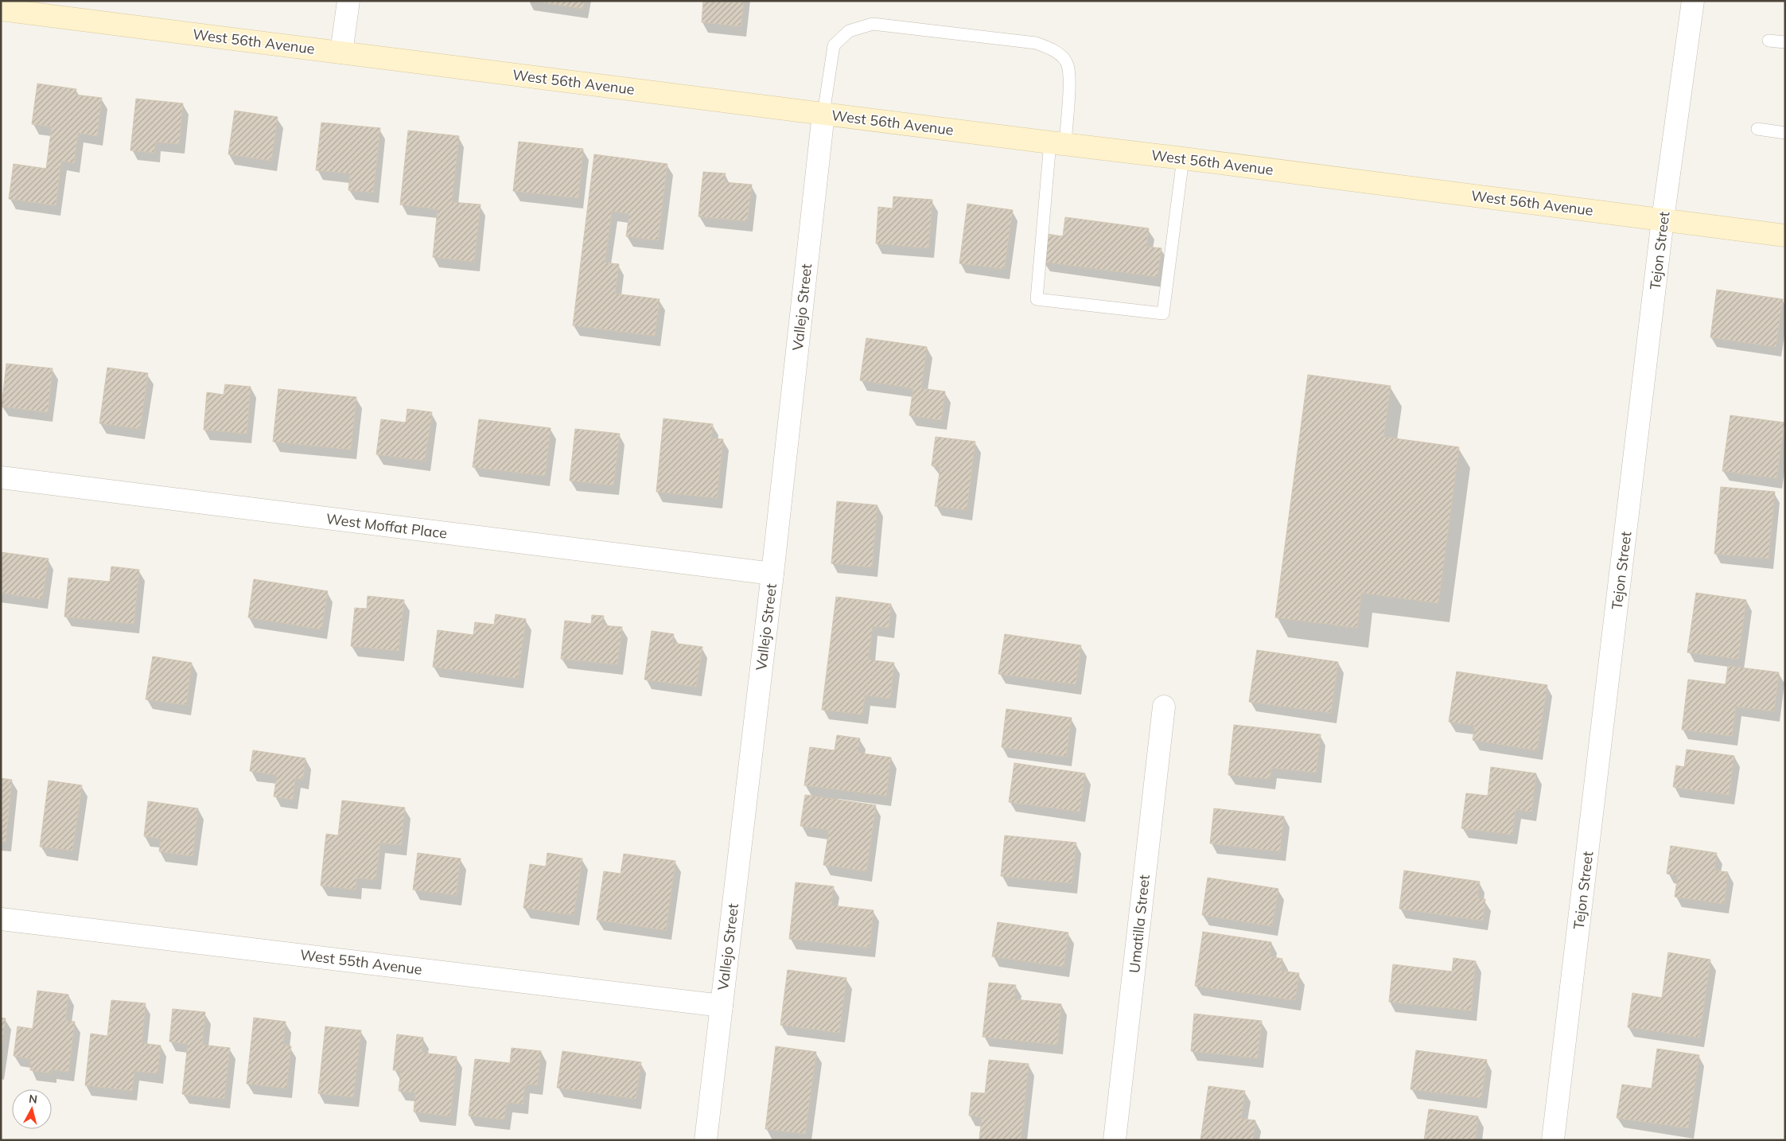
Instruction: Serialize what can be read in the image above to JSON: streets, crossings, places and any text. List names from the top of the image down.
{
  "streets": {
    "street": [
      "West 56th Avenue",
      "Tejon Street",
      "Vallejo Street",
      "West Moffat Place",
      "Umatilla Street",
      "West 55th Avenue"
    ]
  },
  "crossings": [
    ["West 56th Avenue", "Tejon Street"],
    ["West 56th Avenue", "Vallejo Street"],
    ["Vallejo Street", "West Moffat Place"],
    ["Vallejo Street", "West 55th Avenue"]
  ],
  "north": "top"
}
